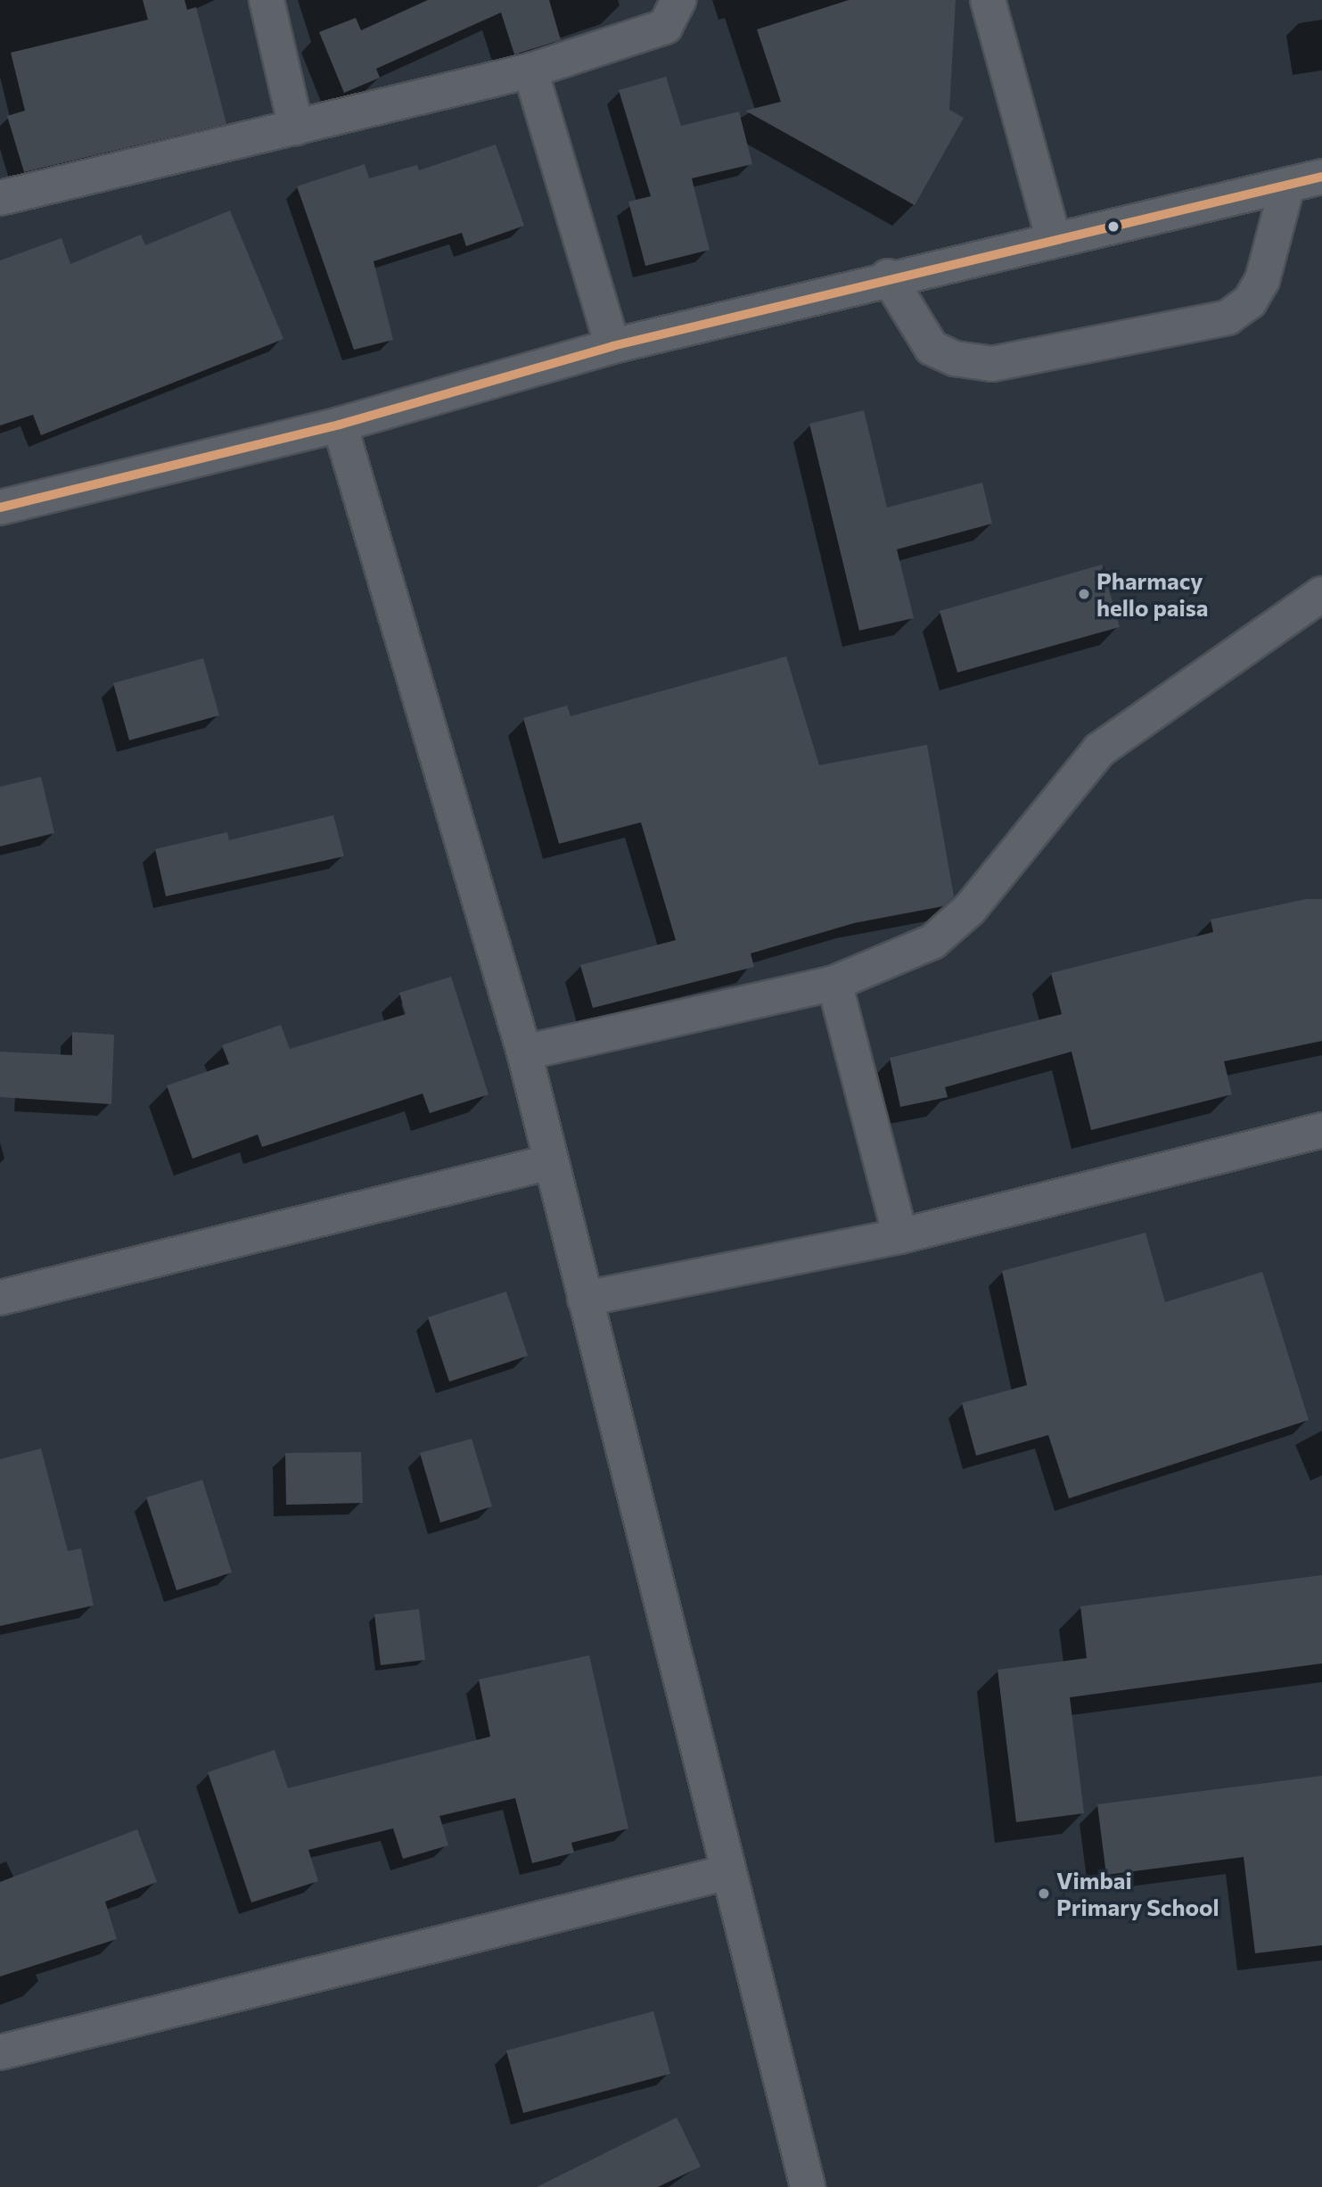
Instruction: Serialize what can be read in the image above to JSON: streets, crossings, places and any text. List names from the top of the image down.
{
  "places": ["Pharmacy hello paisa", "Vimbai Primary School"]
}
